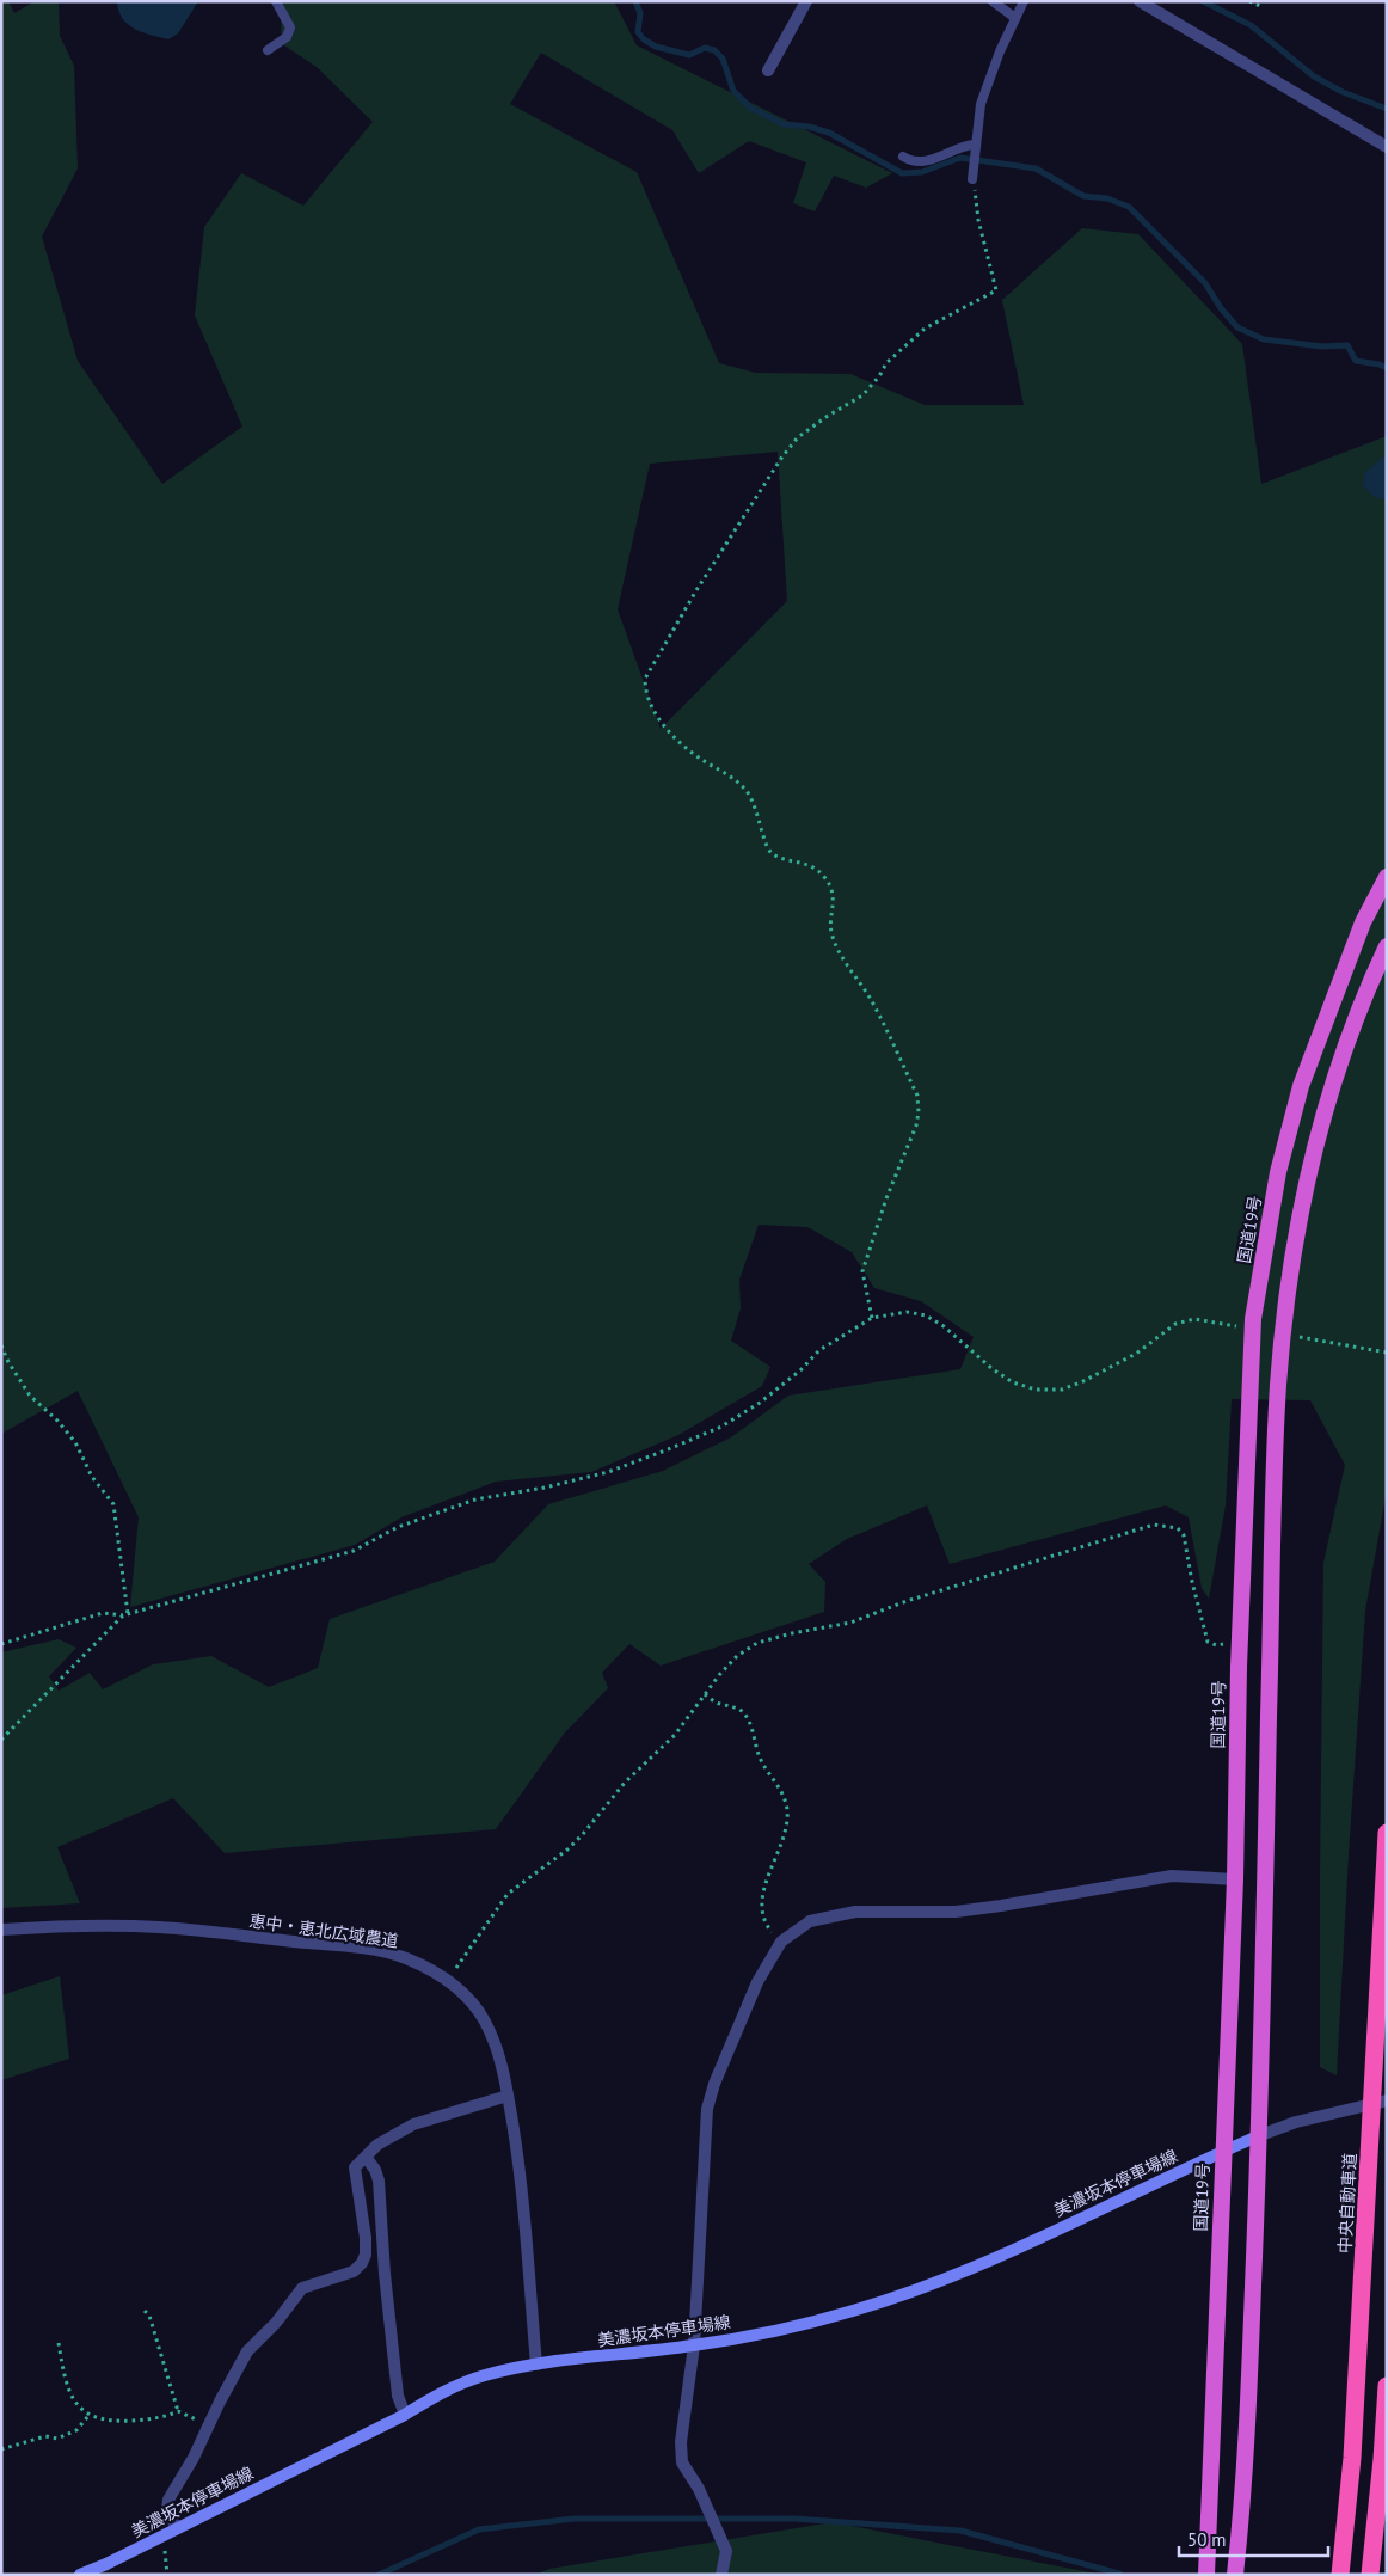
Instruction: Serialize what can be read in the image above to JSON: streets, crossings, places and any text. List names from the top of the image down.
{
  "streets": {
    "highway": ["国道19号", "中央自動車道"],
    "main road": ["美濃坂本停車場線"],
    "street": ["恵中・恵北広域農道"]
  },
  "crossings": [
    ["国道19号", "美濃坂本停車場線"],
    ["恵中・恵北広域農道", "美濃坂本停車場線"]
  ],
  "scale_bar": "50 m"
}
